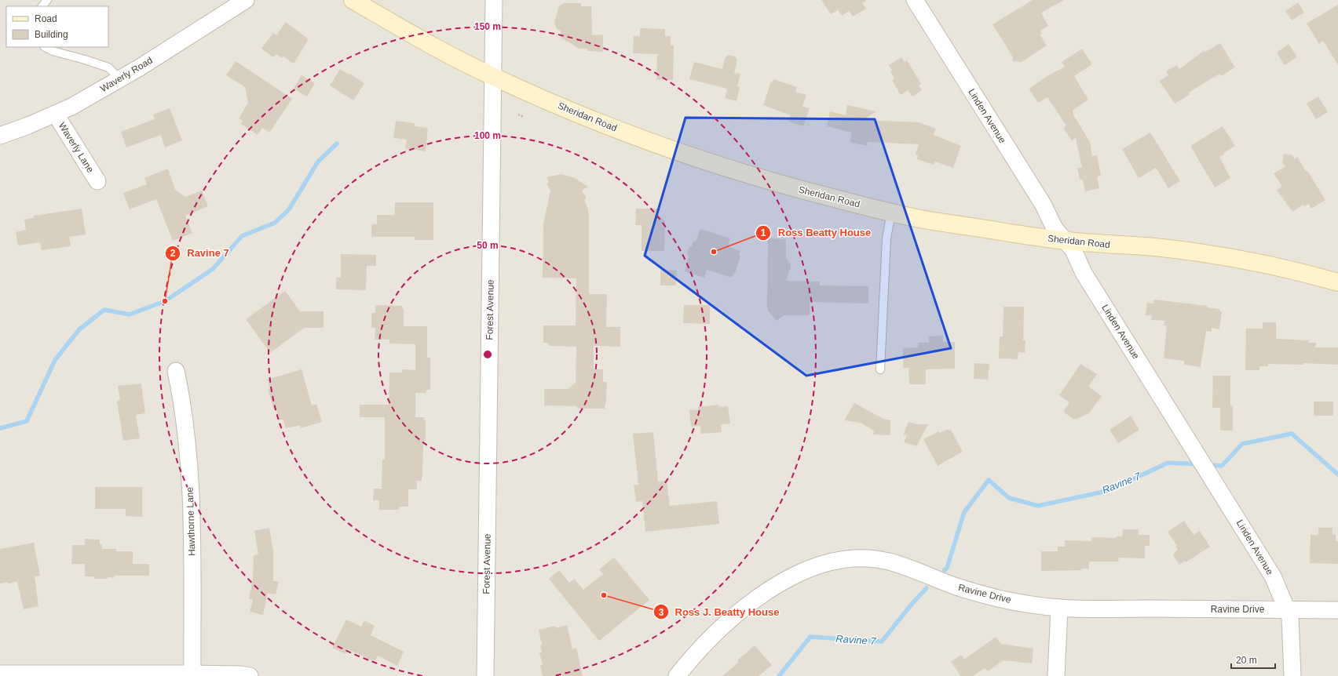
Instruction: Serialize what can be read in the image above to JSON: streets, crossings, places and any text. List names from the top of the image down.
{
  "streets": {
    "street": [
      "Waverly Road",
      "Linden Avenue",
      "Sheridan Road",
      "Waverly Lane",
      "Forest Avenue",
      "Hawthorne Lane",
      "Ravine Drive"
    ]
  },
  "crossings": [
    ["Waverly Road", "Waverly Lane"],
    ["Linden Avenue", "Sheridan Road"],
    ["Linden Avenue", "Ravine Drive"],
    ["Sheridan Road", "Forest Avenue"]
  ],
  "water": ["Ravine 7"],
  "places": ["Ross Beatty House", "Ravine 7", "Ross J. Beatty House"],
  "legend": ["Road", "Building"],
  "scale_bar": "20 m",
  "rings": ["150 m", "100 m", "50 m"]
}
